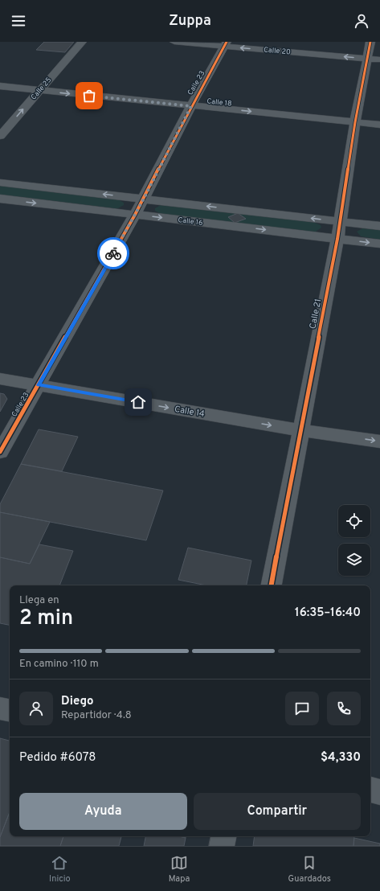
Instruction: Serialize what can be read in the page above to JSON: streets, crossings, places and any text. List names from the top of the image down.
{
  "streets": {
    "street": [
      "Calle 20",
      "Calle 23",
      "Calle 25",
      "Calle 18",
      "Calle 16",
      "Calle 21",
      "Calle 14"
    ]
  },
  "crossings": [
    ["Calle 20", "Calle 23"],
    ["Calle 20", "Calle 21"],
    ["Calle 23", "Calle 18"],
    ["Calle 23", "Calle 16"],
    ["Calle 23", "Calle 14"],
    ["Calle 25", "Calle 18"],
    ["Calle 18", "Calle 21"],
    ["Calle 16", "Calle 21"],
    ["Calle 21", "Calle 14"]
  ],
  "one_way": [
    "Calle 20",
    "Calle 25",
    "Calle 18",
    "Calle 14"
  ],
  "page": {
    "header": "Zuppa",
    "heading": ["2 min", "Llega en", "16:35–16:40"],
    "panel": [
      "Diego",
      "Repartidor · 4.8",
      "Pedido #6078",
      "$4,330"
    ],
    "bar": "En camino · 110 m",
    "buttons": ["Ayuda", "Compartir"],
    "tabs": ["Inicio", "Mapa", "Guardados"]
  }
}
